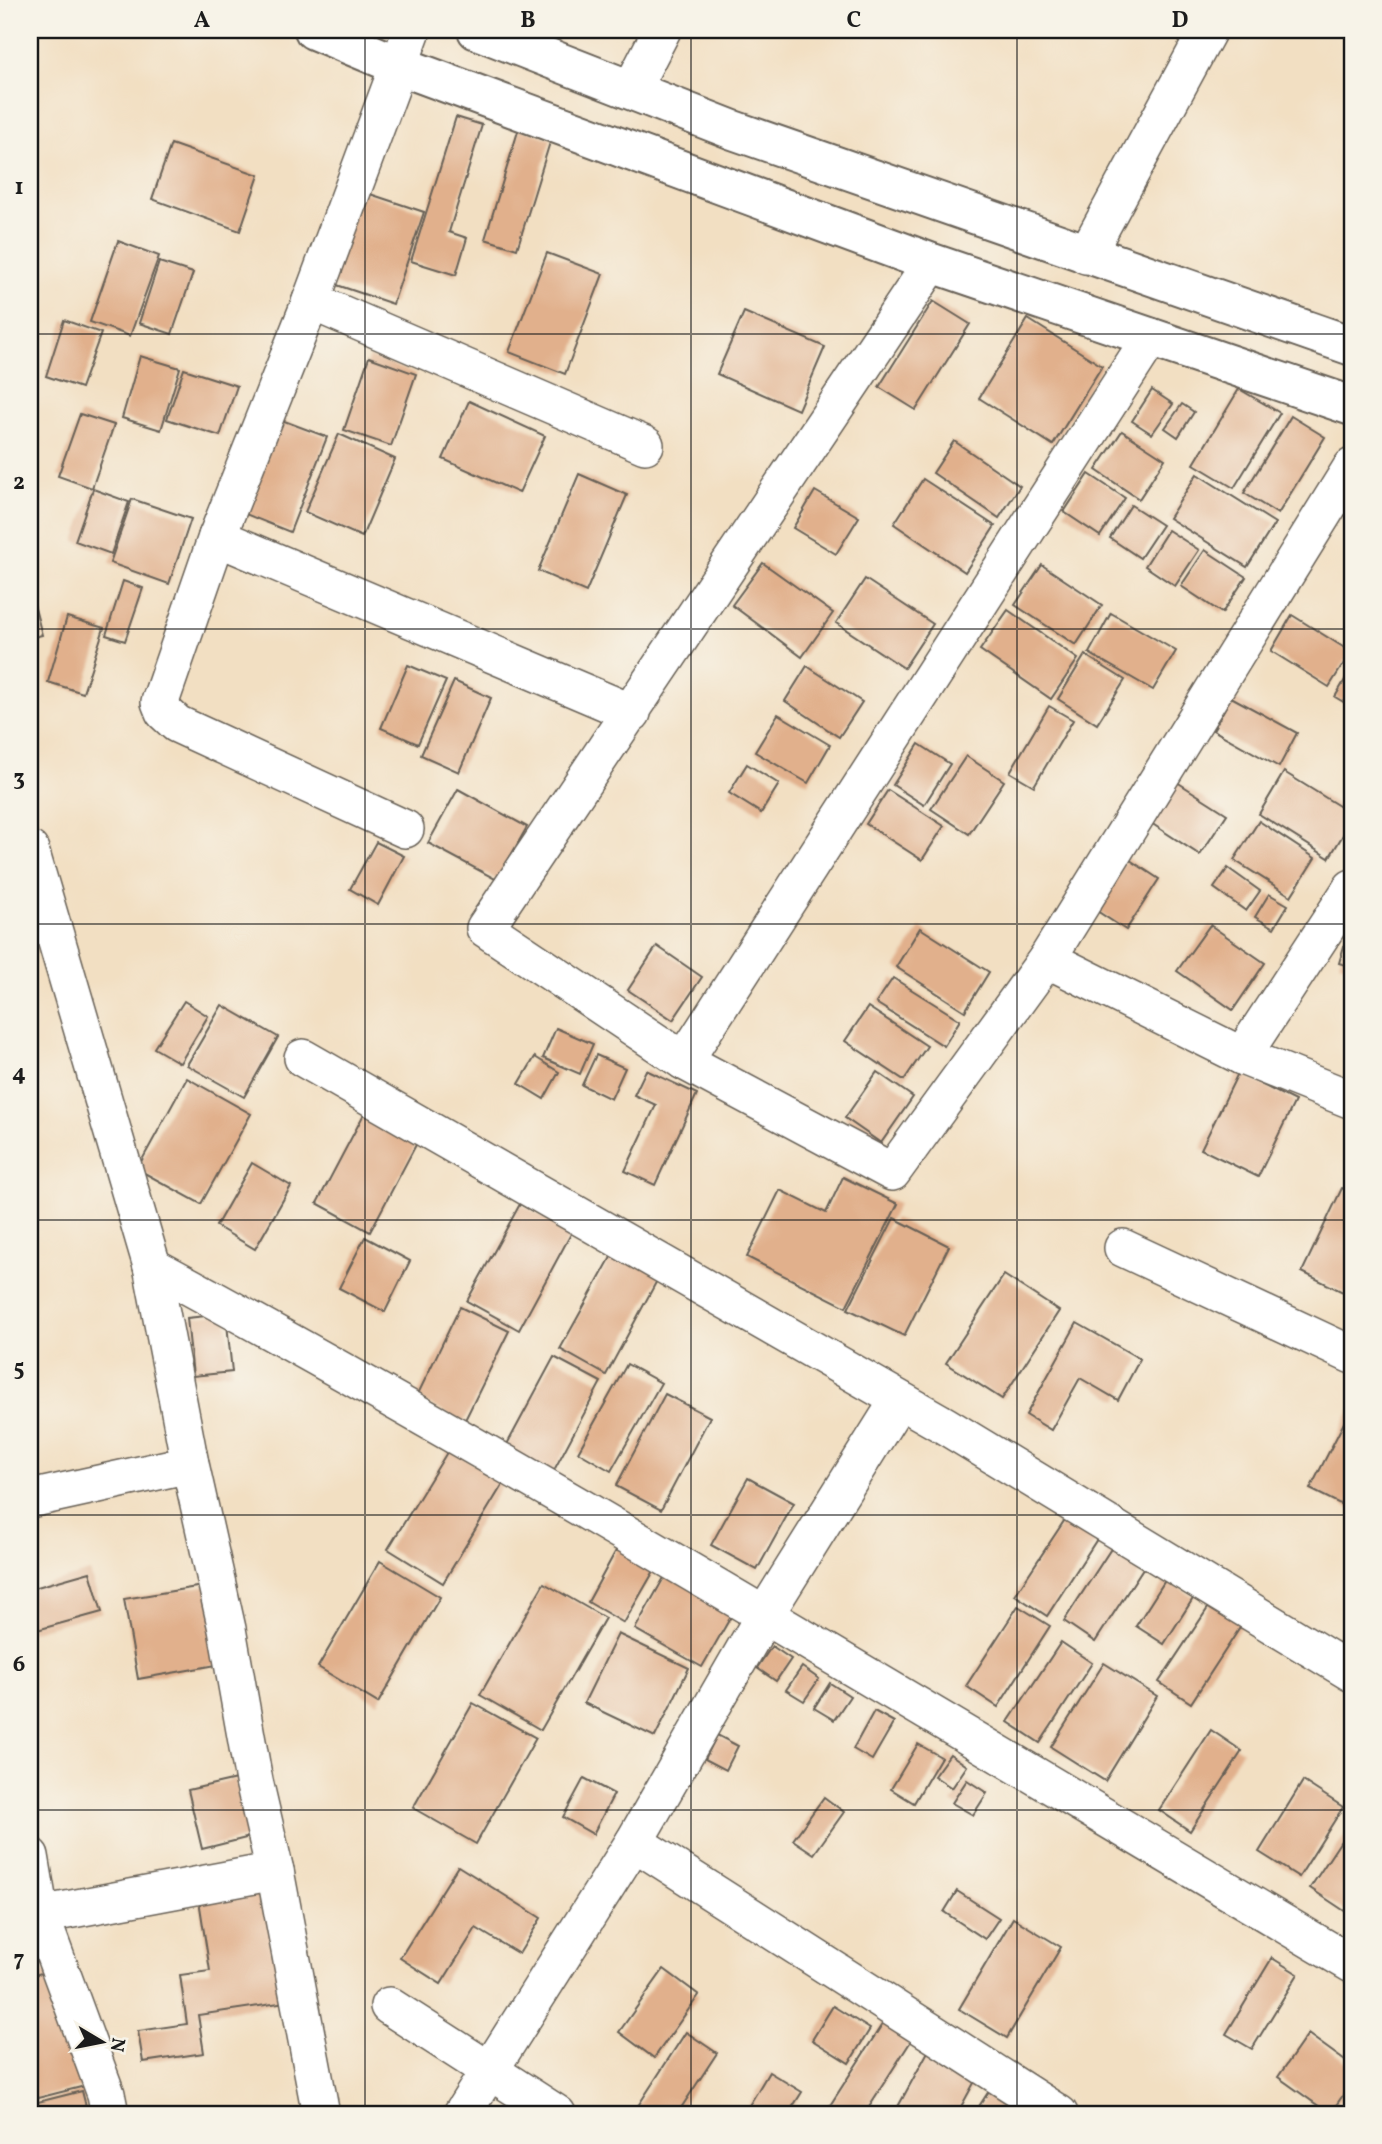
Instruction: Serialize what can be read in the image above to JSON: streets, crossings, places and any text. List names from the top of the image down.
{
  "north": "right",
  "grid": {
    "columns": [
      "A",
      "B",
      "C",
      "D"
    ],
    "rows": [
      "1",
      "2",
      "3",
      "4",
      "5",
      "6",
      "7"
    ]
  }
}
